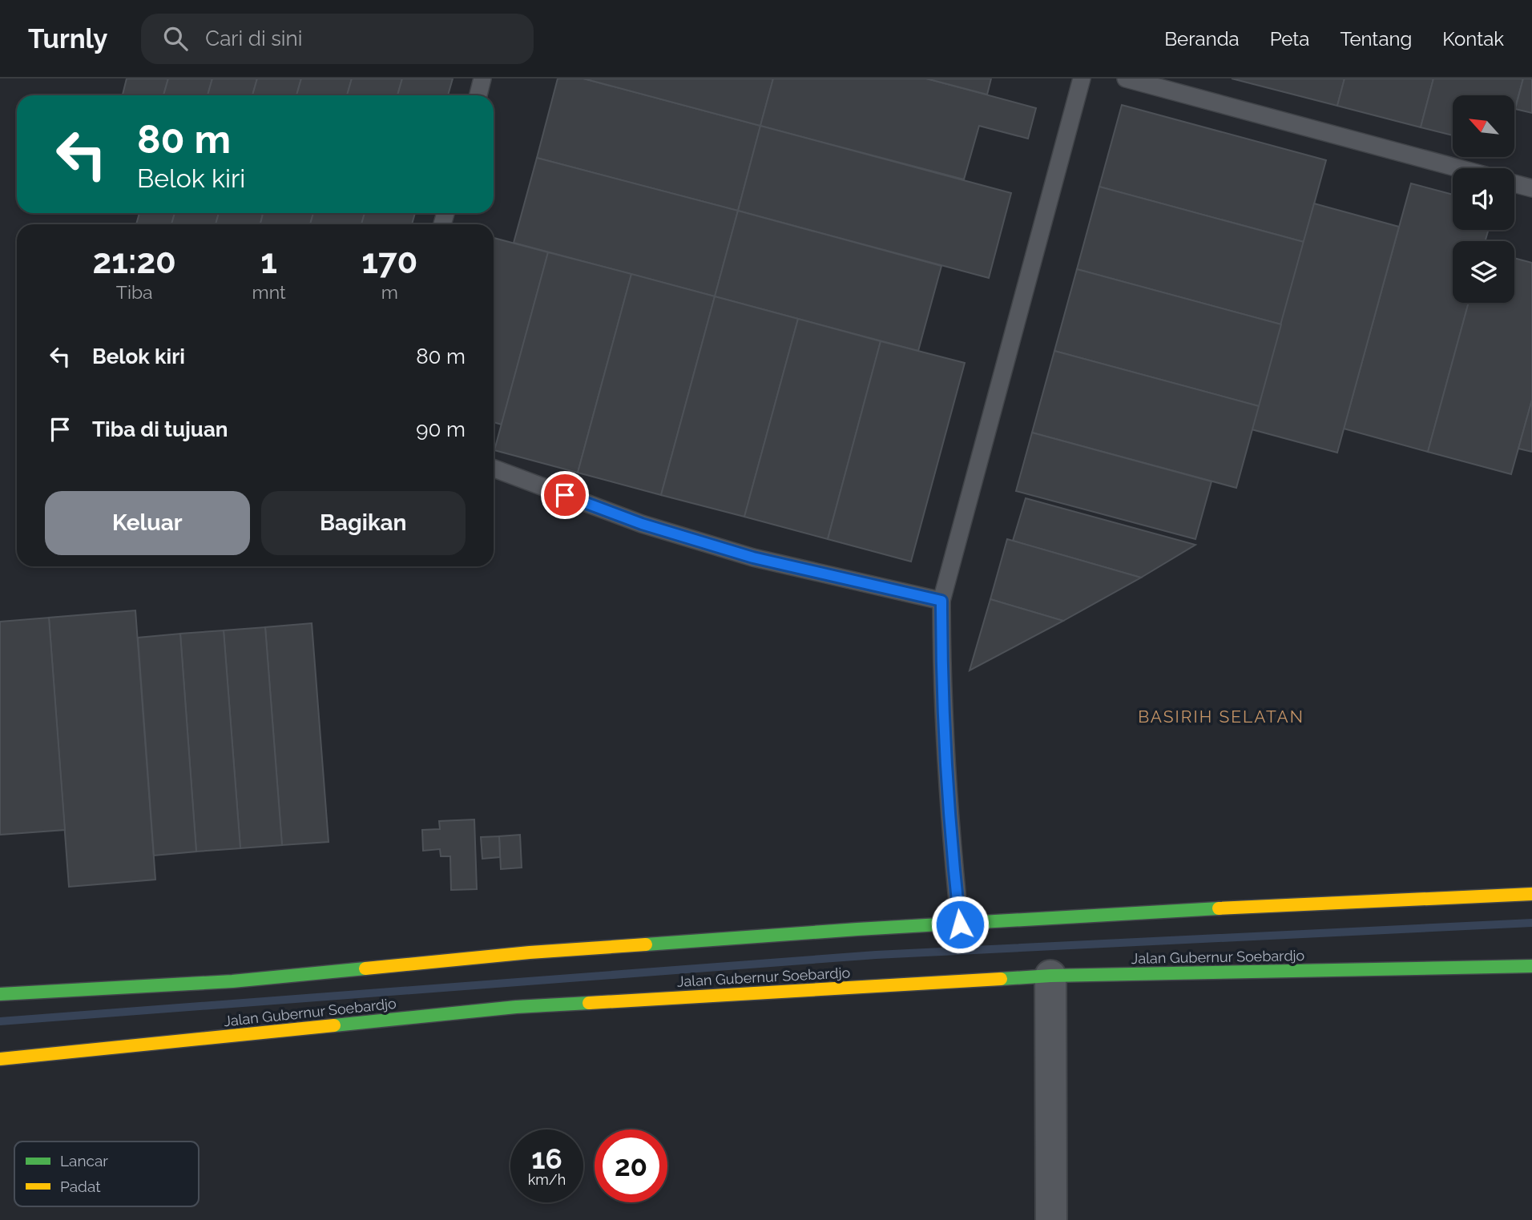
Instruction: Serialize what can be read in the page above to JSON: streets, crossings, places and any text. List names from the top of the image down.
{
  "streets": {
    "highway": ["Jalan Gubernur Soebardjo"]
  },
  "districts": ["BASIRIH SELATAN"],
  "legend": ["Lancar", "Padat"],
  "north": "top left",
  "page": {
    "header": "Turnly",
    "search": "Cari di sini",
    "nav": [
      "Beranda",
      "Peta",
      "Tentang",
      "Kontak"
    ],
    "turn": ["80 m", "Belok kiri"],
    "eta": [
      "21:20",
      "Tiba",
      "1",
      "mnt",
      "170",
      "m"
    ],
    "list": [
      {
        "name": "Belok kiri",
        "value": "80 m"
      },
      {
        "name": "Tiba di tujuan",
        "value": "90 m"
      }
    ],
    "buttons": ["Keluar", "Bagikan"],
    "speed": "16 km/h",
    "limit": "20"
  }
}
